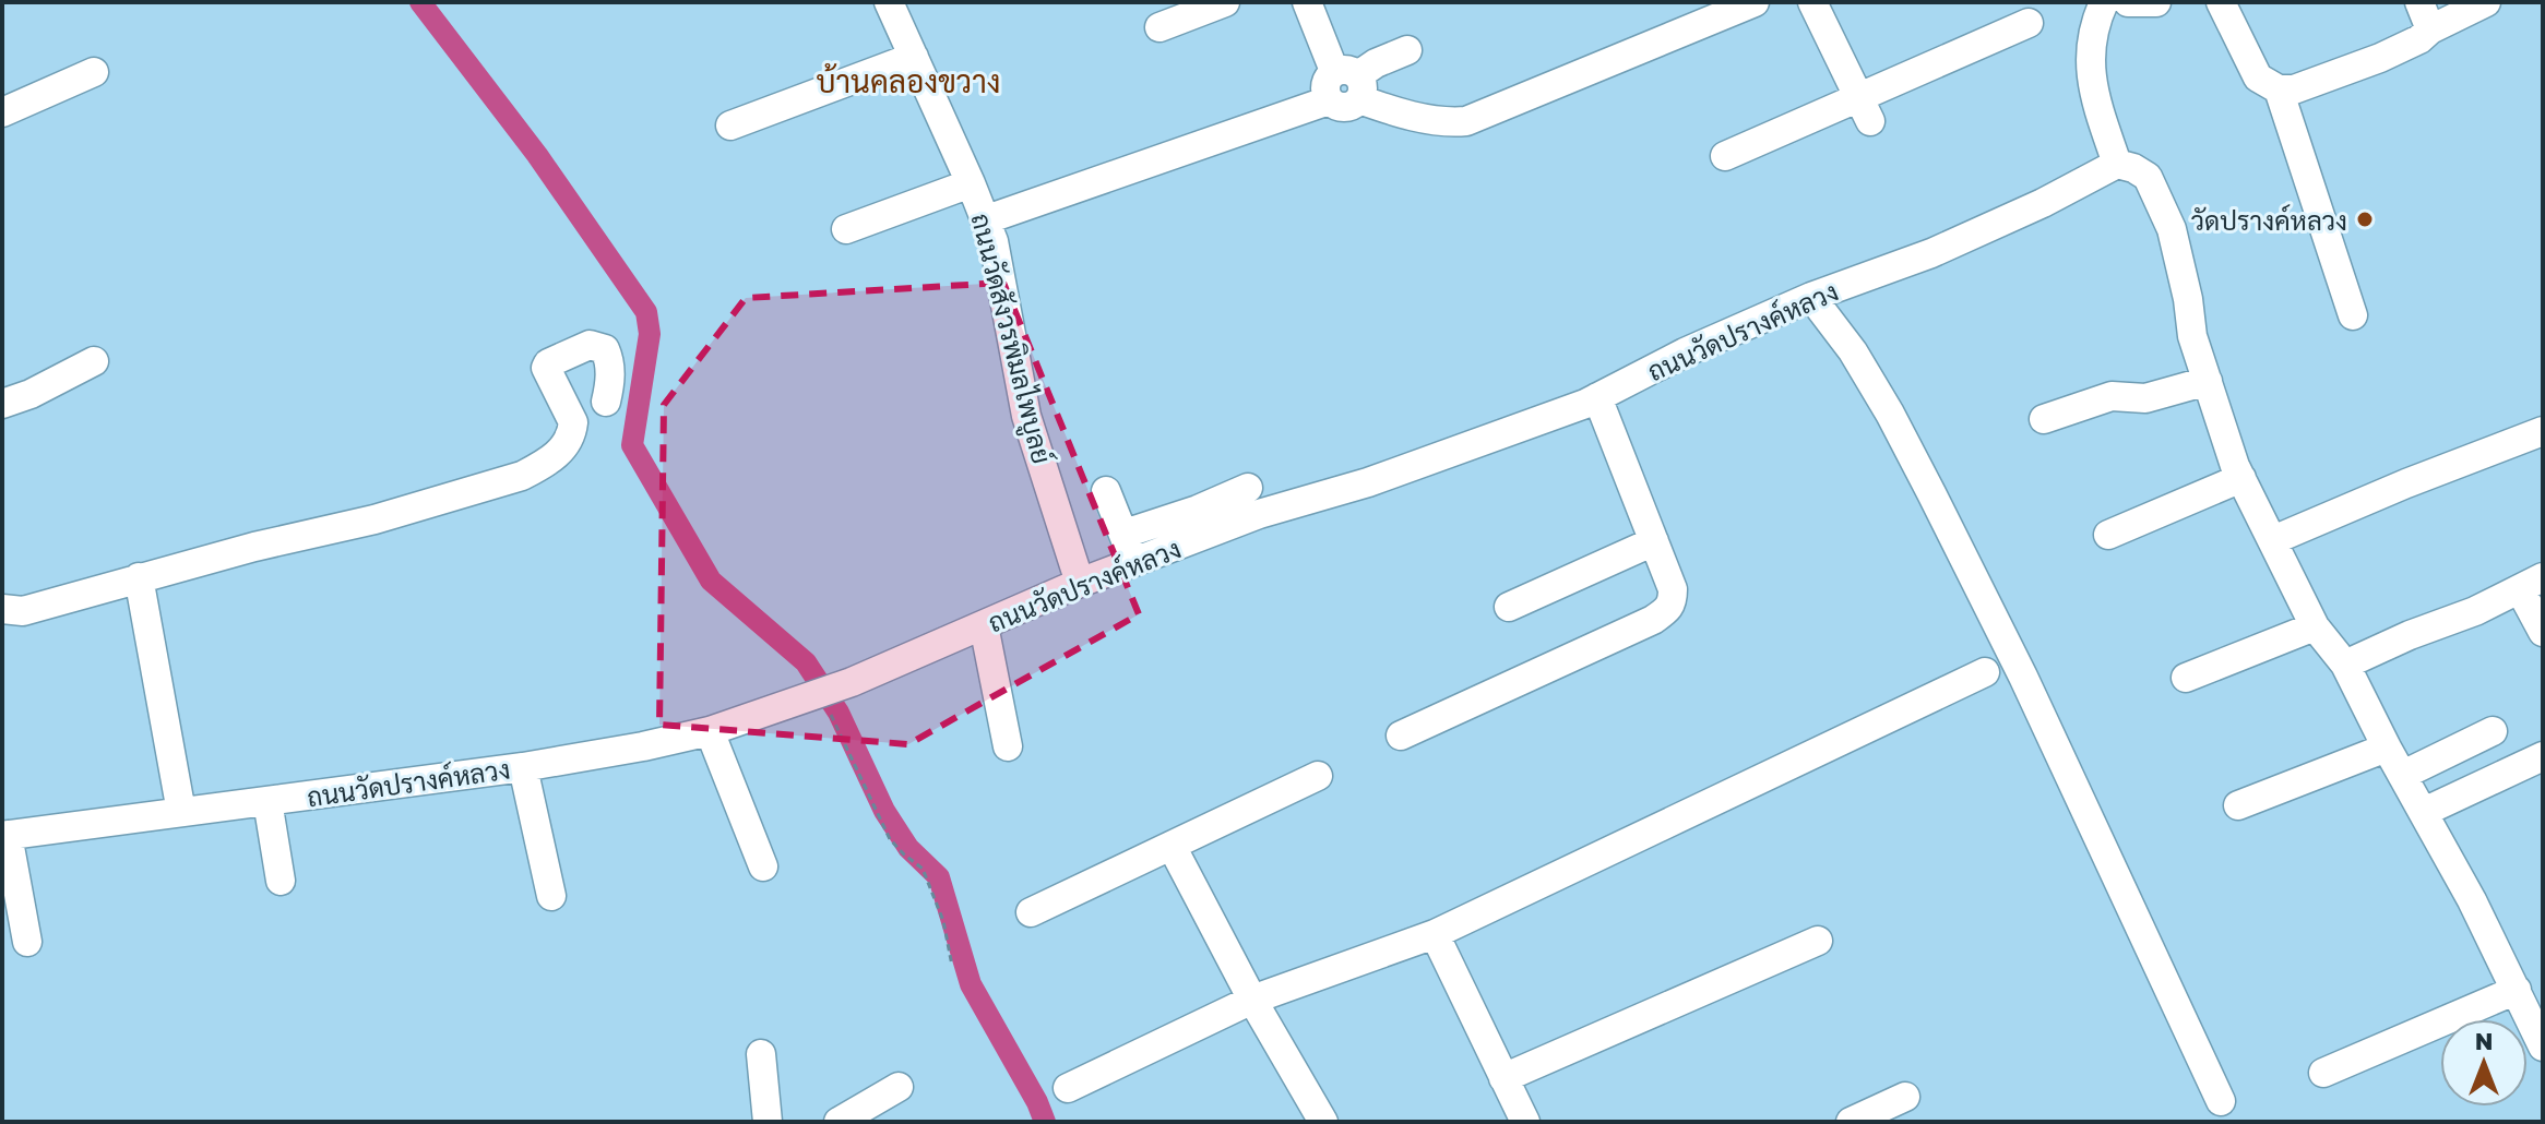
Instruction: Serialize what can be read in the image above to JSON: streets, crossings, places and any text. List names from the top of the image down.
{
  "streets": {
    "street": ["ถนนวัดปรางค์หลวง", "ถนนวัดสังวรพิมลไพบูลย์"]
  },
  "crossings": [
    ["ถนนวัดปรางค์หลวง", "ถนนวัดสังวรพิมลไพบูลย์"]
  ],
  "districts": ["บ้านคลองขวาง"],
  "places": ["วัดปรางค์หลวง"],
  "north": "top"
}
